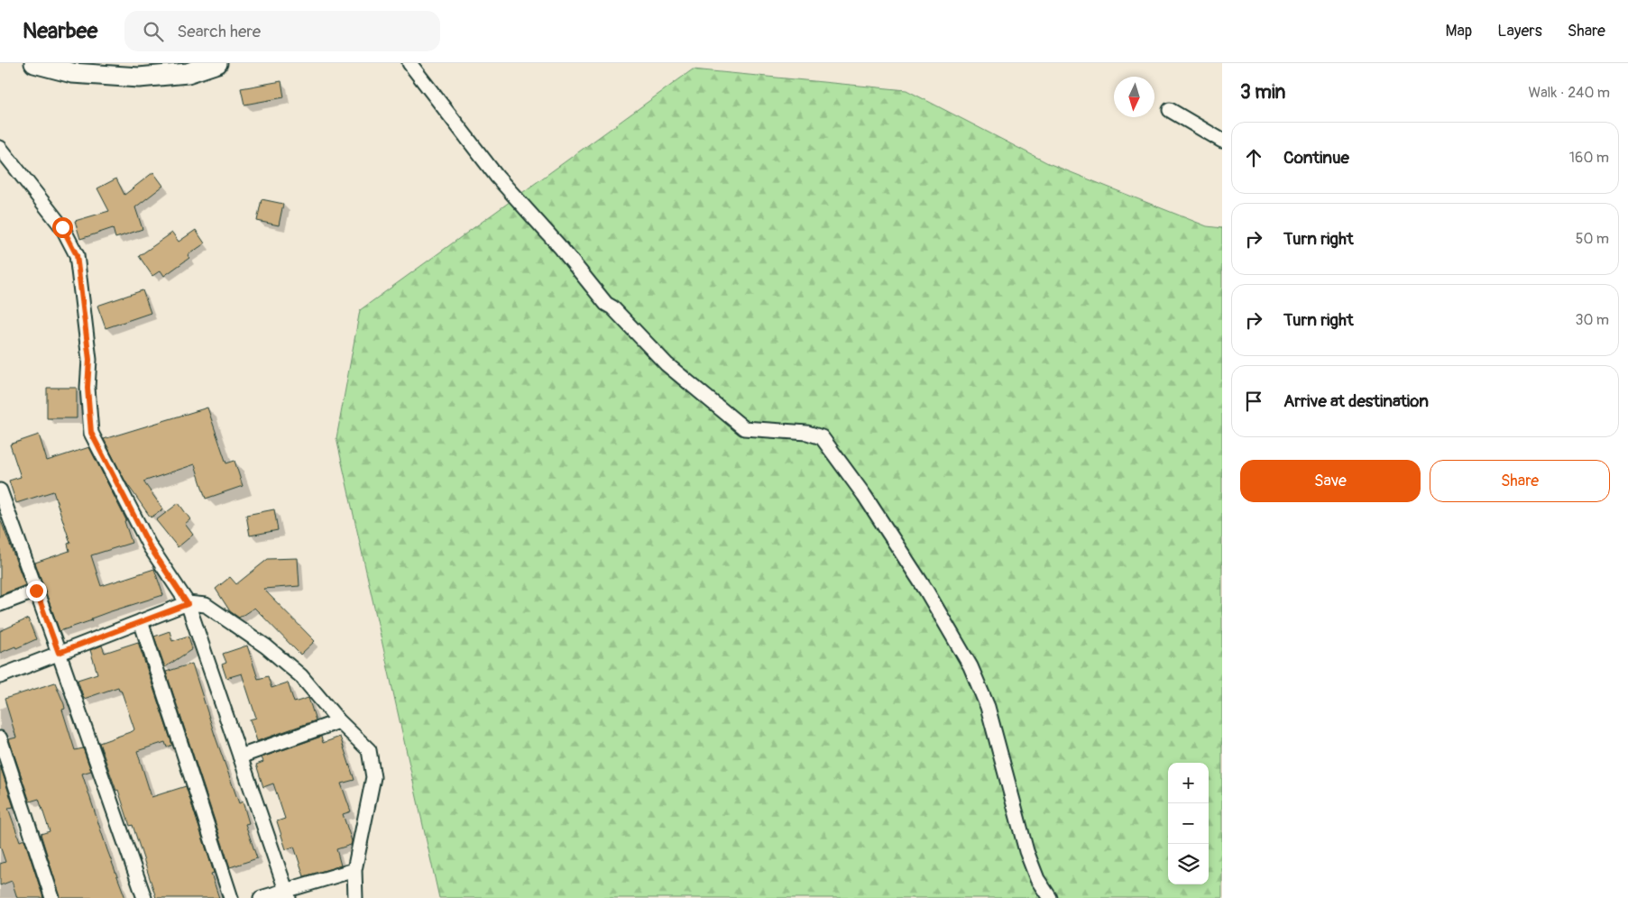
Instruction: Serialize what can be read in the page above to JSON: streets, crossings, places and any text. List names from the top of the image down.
{
  "north": "bottom",
  "page": {
    "header": "Nearbee",
    "search": "Search here",
    "nav": ["Map", "Layers", "Share"],
    "heading": ["3 min", "Walk · 240 m"],
    "list": [
      ["Continue", "160 m"],
      ["Turn right", "50 m"],
      ["Turn right", "30 m"],
      "Arrive at destination"
    ],
    "buttons": ["Save", "Share"],
    "map_buttons": ["+", "−"]
  }
}
